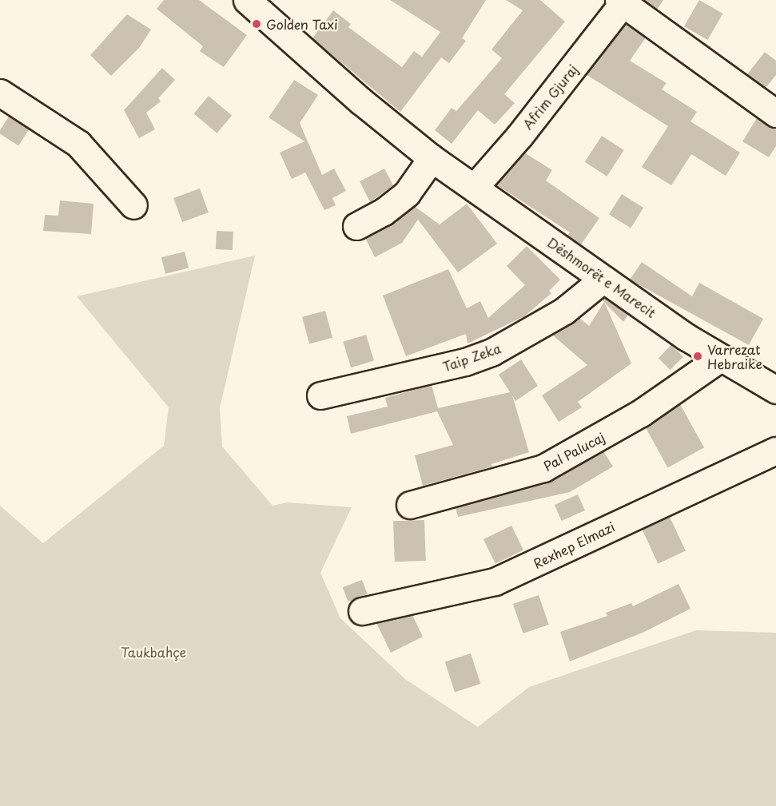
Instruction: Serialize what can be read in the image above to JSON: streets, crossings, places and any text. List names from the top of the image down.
{
  "streets": {
    "street": [
      "Afrim Gjuraj",
      "Dëshmorët e Marecit",
      "Taip Zeka",
      "Pal Palucaj",
      "Rexhep Elmazi"
    ]
  },
  "crossings": [
    ["Afrim Gjuraj", "Dëshmorët e Marecit"],
    ["Dëshmorët e Marecit", "Taip Zeka"],
    ["Dëshmorët e Marecit", "Pal Palucaj"]
  ],
  "parks": ["Taukbahçe"],
  "places": ["Golden Taxi", "Varrezat Hebraike"]
}
